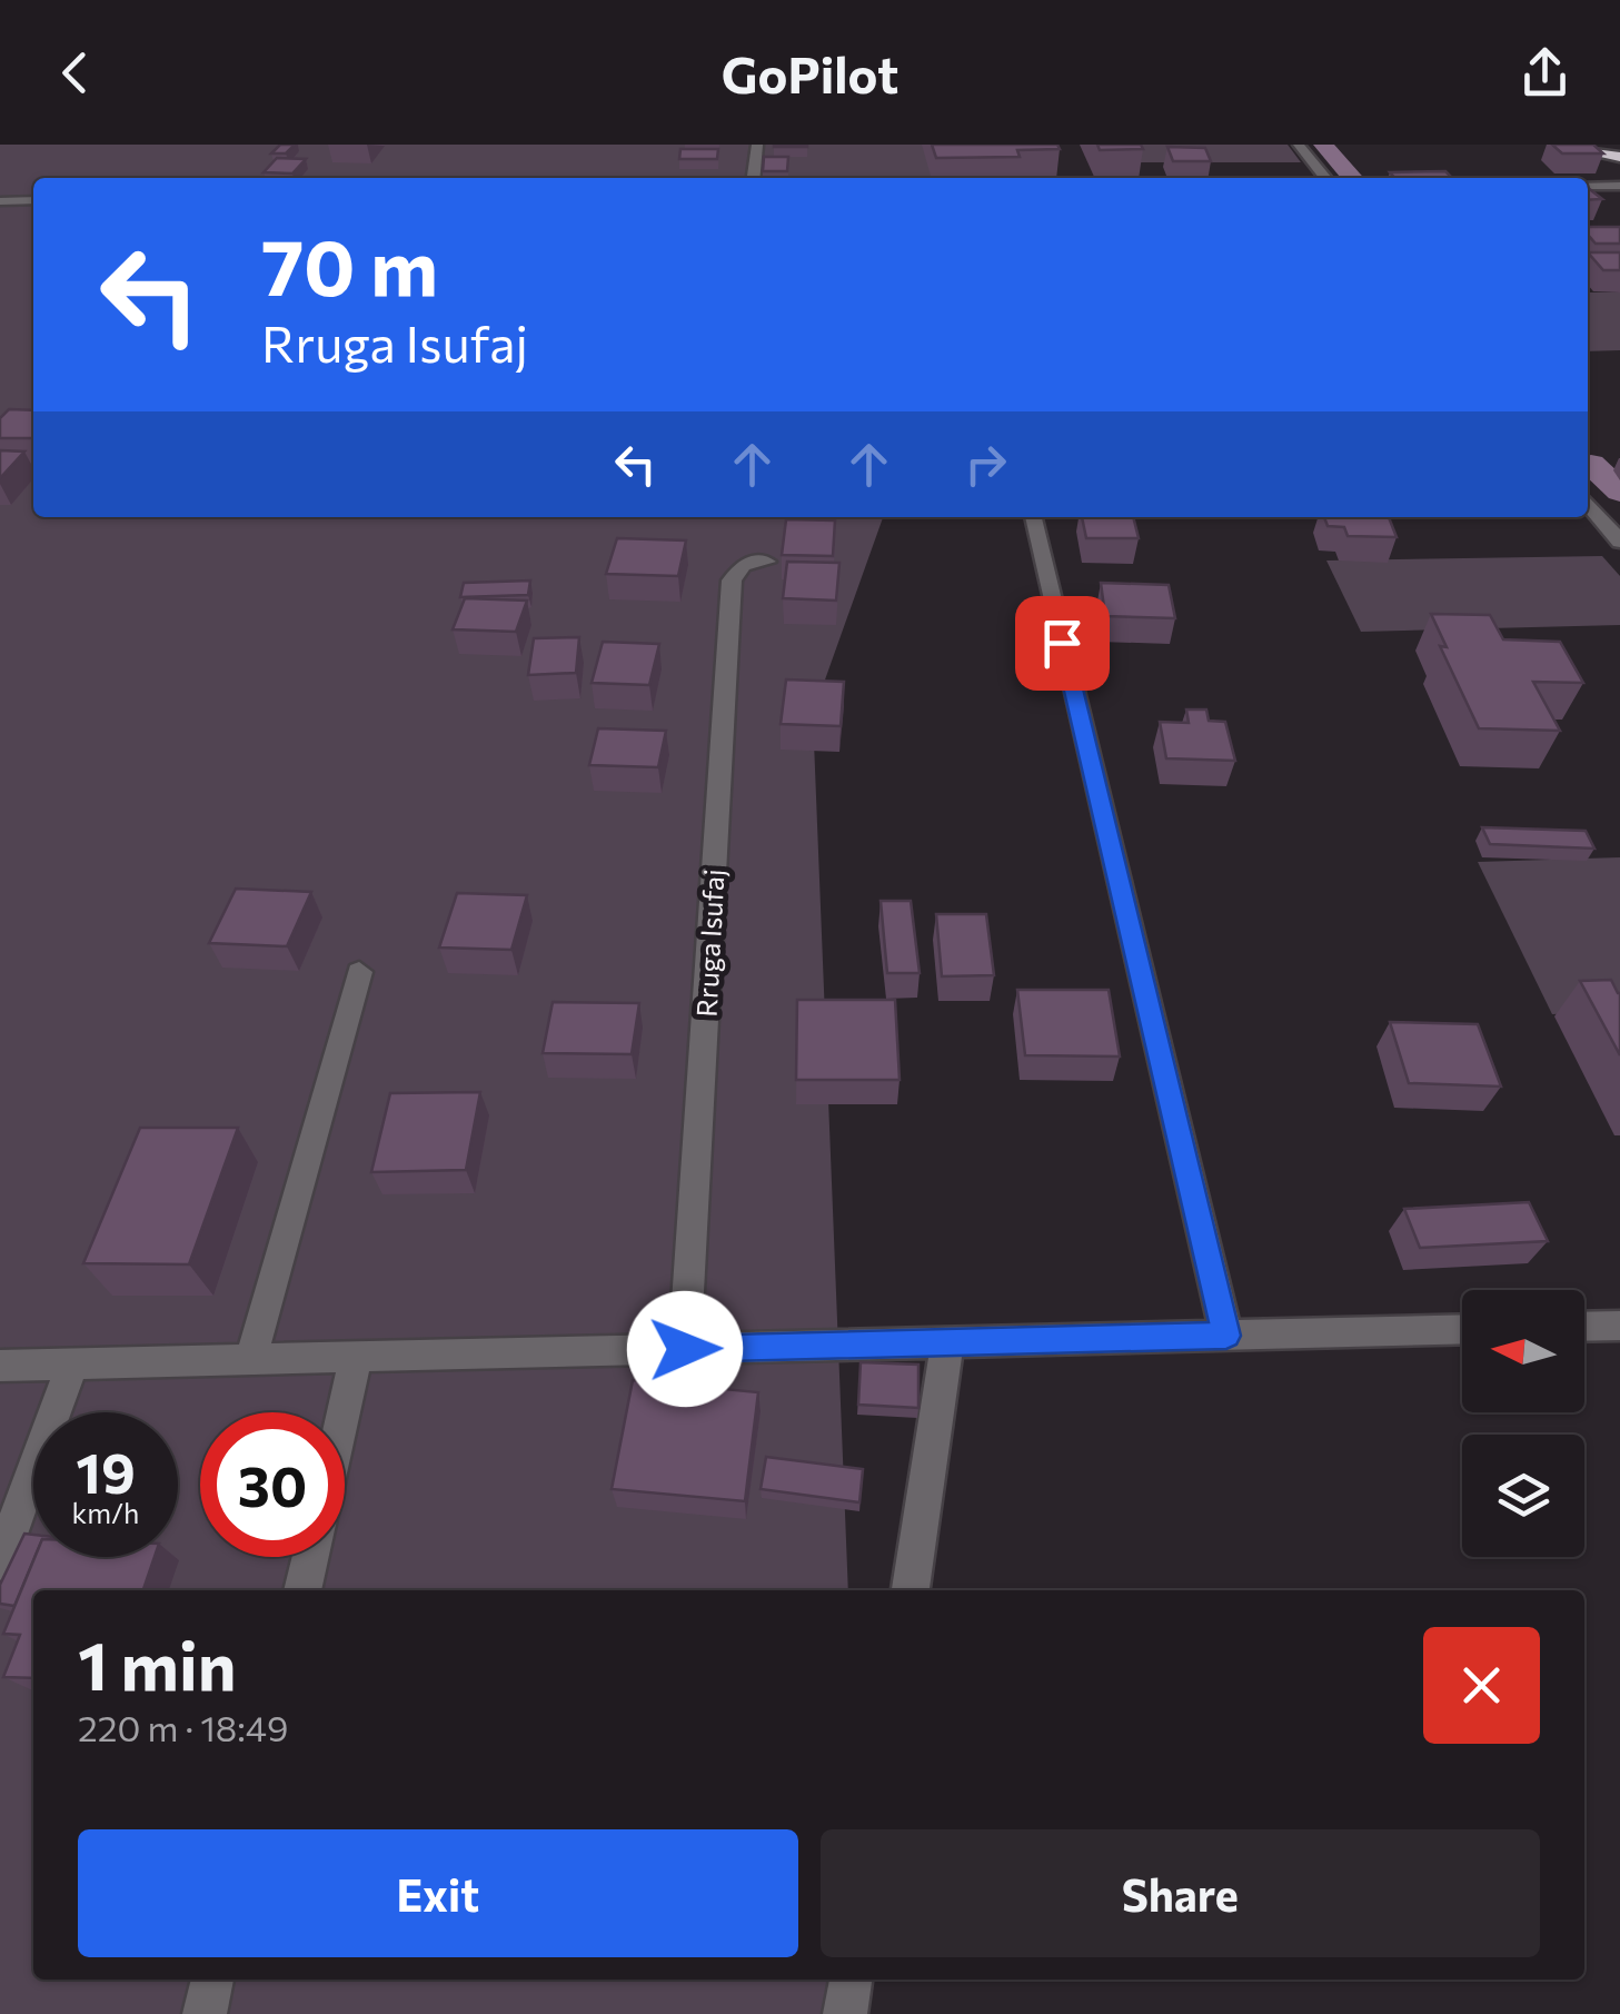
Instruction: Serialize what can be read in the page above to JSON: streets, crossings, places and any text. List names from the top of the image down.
{
  "streets": {
    "street": ["Rruga Isufaj"]
  },
  "north": "left",
  "page": {
    "header": "GoPilot",
    "turn": ["70 m", "Rruga Isufaj"],
    "speed": "19 km/h",
    "limit": "30",
    "heading": ["1 min", "220 m · 18:49"],
    "buttons": ["Exit", "Share"]
  }
}
